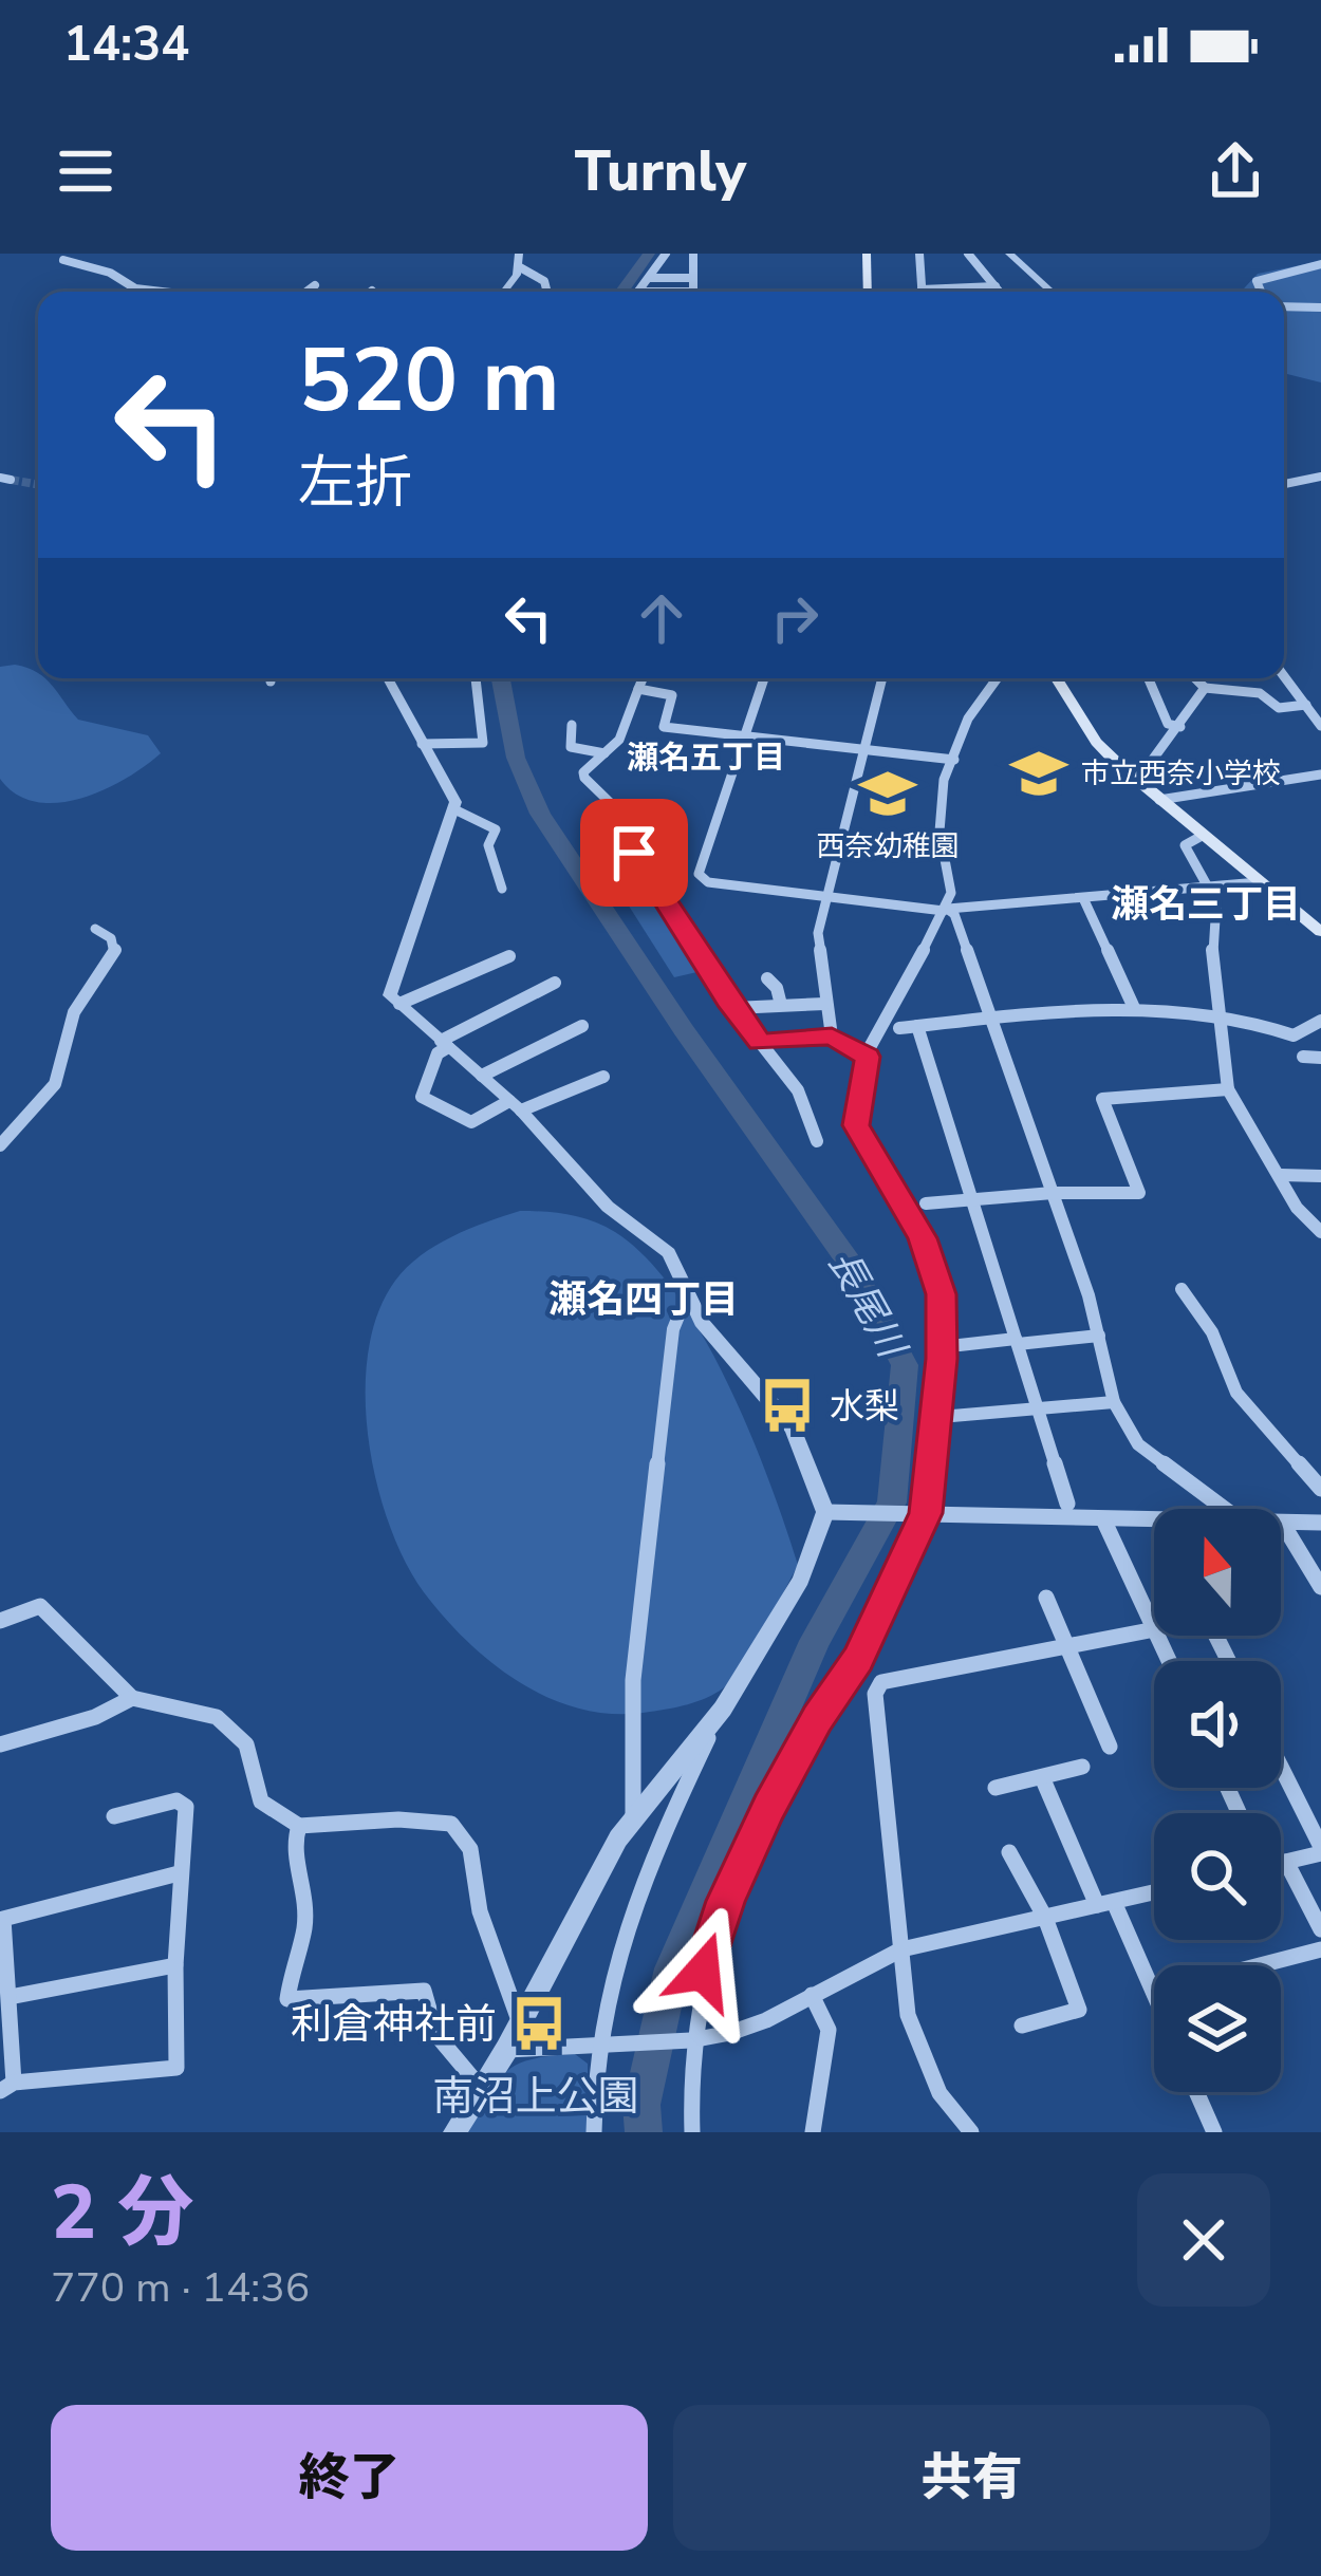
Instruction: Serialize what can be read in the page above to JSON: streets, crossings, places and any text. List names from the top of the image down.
{
  "districts": ["瀬名五丁目", "瀬名三丁目", "瀬名四丁目"],
  "water": ["長尾川"],
  "parks": ["南沼上公園"],
  "places": {
    "school or university": ["市立西奈小学校", "西奈幼稚園"],
    "bus stop": ["水梨", "利倉神社前"]
  },
  "north": "top",
  "page": {
    "status": "14:34",
    "header": "Turnly",
    "turn": ["520 m", "左折"],
    "heading": ["2 分", "770 m · 14:36"],
    "buttons": ["終了", "共有"]
  }
}
